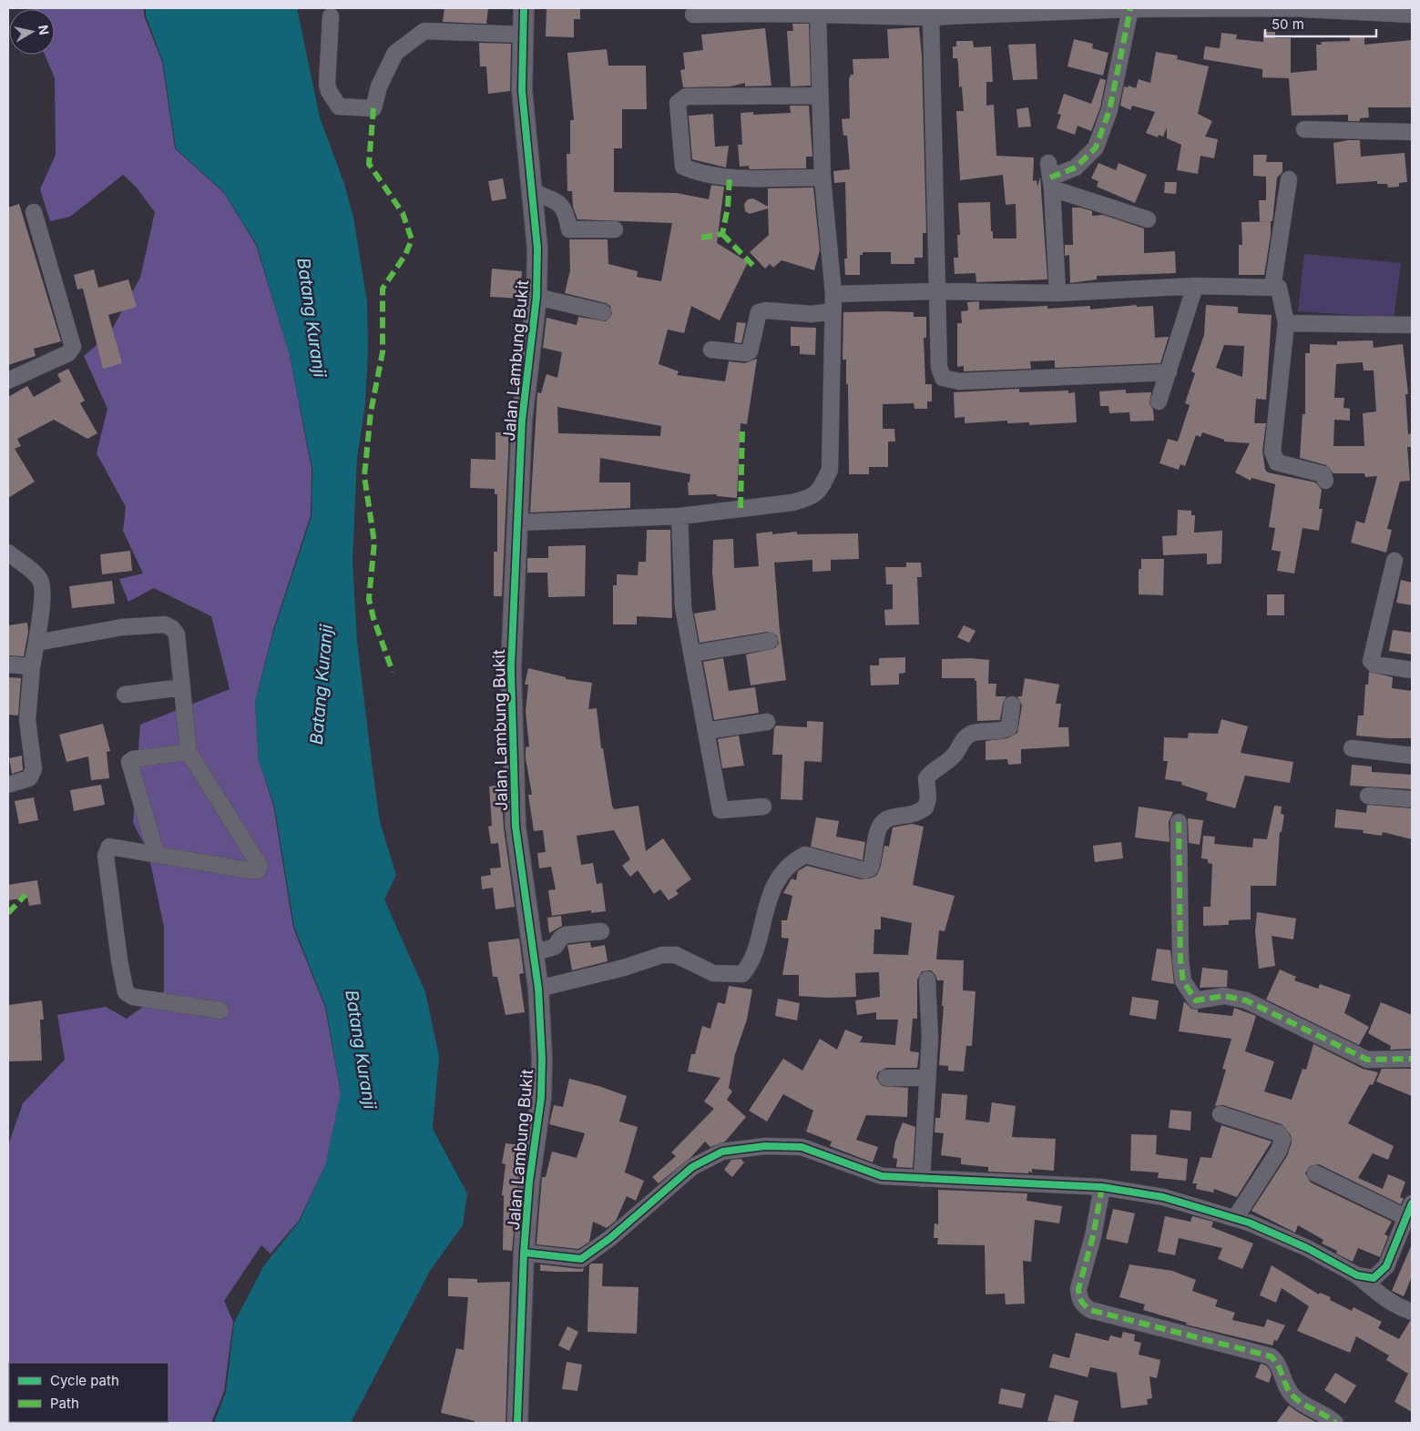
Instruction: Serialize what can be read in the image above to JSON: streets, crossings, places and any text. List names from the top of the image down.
{
  "streets": {
    "street": ["Jalan Lambung Bukit"]
  },
  "water": ["Batang Kuranji"],
  "legend": ["Cycle path", "Path"],
  "scale_bar": "50 m",
  "north": "right"
}
